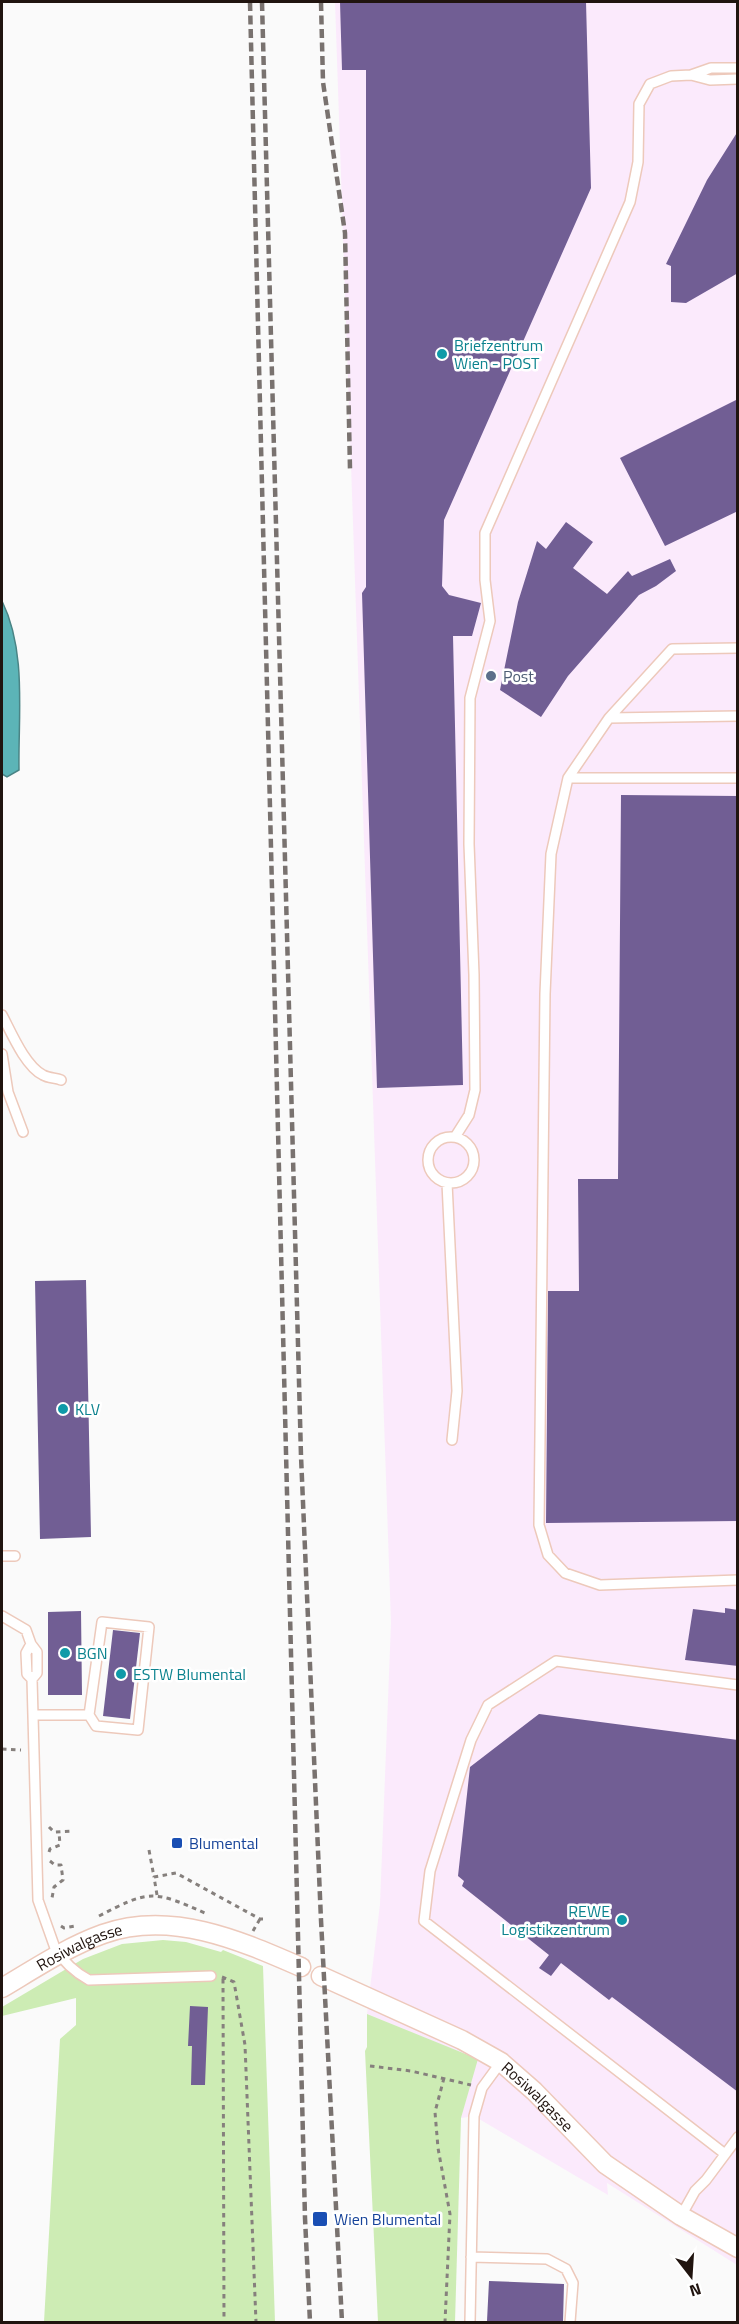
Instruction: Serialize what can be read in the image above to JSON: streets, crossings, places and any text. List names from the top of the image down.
{
  "streets": {
    "street": ["Rosiwalgasse"]
  },
  "places": {
    "other": [
      "Briefzentrum Wien - POST",
      "Post",
      "KLV",
      "BGN",
      "ESTW Blumental",
      "REWE Logistikzentrum"
    ],
    "transit": ["Blumental", "Wien Blumental"]
  },
  "north": "bottom"
}
